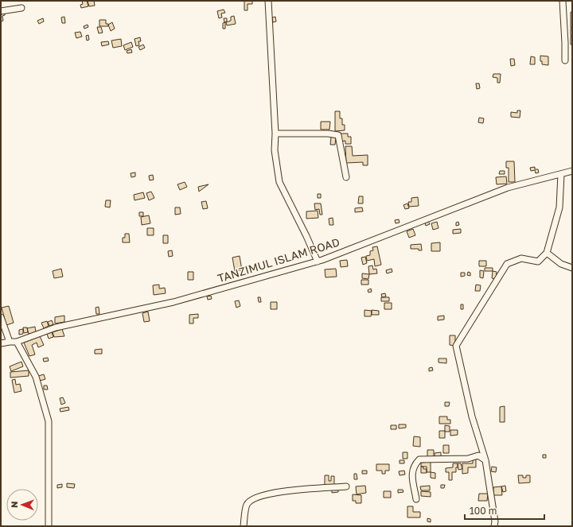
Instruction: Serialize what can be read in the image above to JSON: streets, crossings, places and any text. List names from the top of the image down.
{
  "streets": {
    "street": ["TANZIMUL ISLAM ROAD"]
  },
  "scale_bar": "100 m",
  "north": "left"
}
